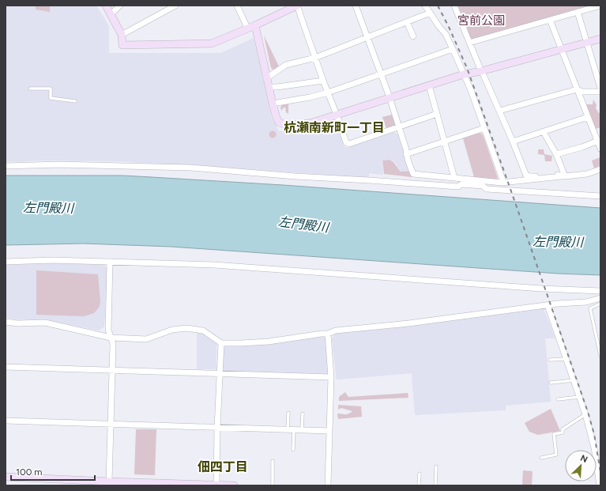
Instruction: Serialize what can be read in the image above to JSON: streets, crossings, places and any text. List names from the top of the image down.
{
  "districts": ["杭瀬南新町一丁目", "佃四丁目"],
  "water": ["左門殿川"],
  "parks": ["宮前公園"],
  "scale_bar": "100 m",
  "north": "top right"
}
